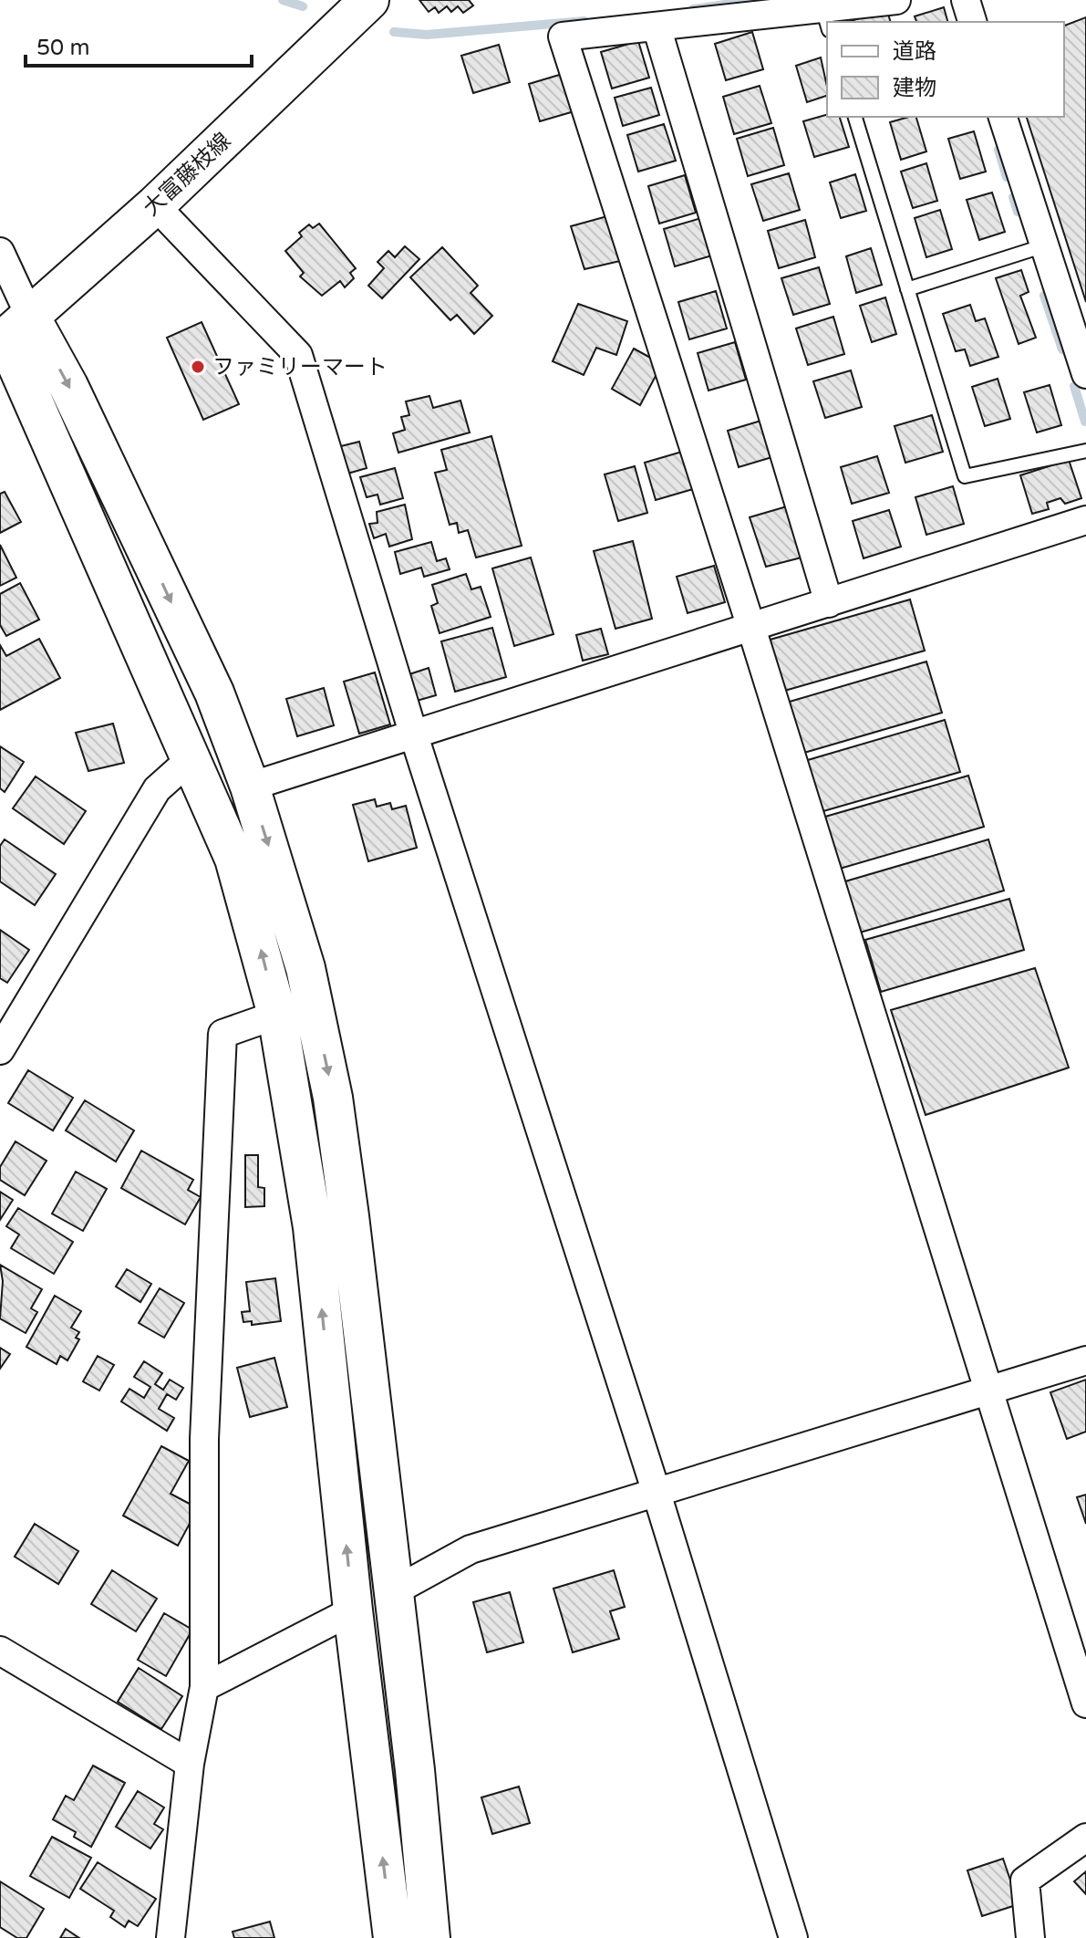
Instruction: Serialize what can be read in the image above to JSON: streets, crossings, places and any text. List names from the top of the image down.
{
  "streets": {
    "street": ["大富藤枝線"]
  },
  "places": ["ファミリーマート"],
  "legend": ["道路", "建物"],
  "scale_bar": "50 m"
}
